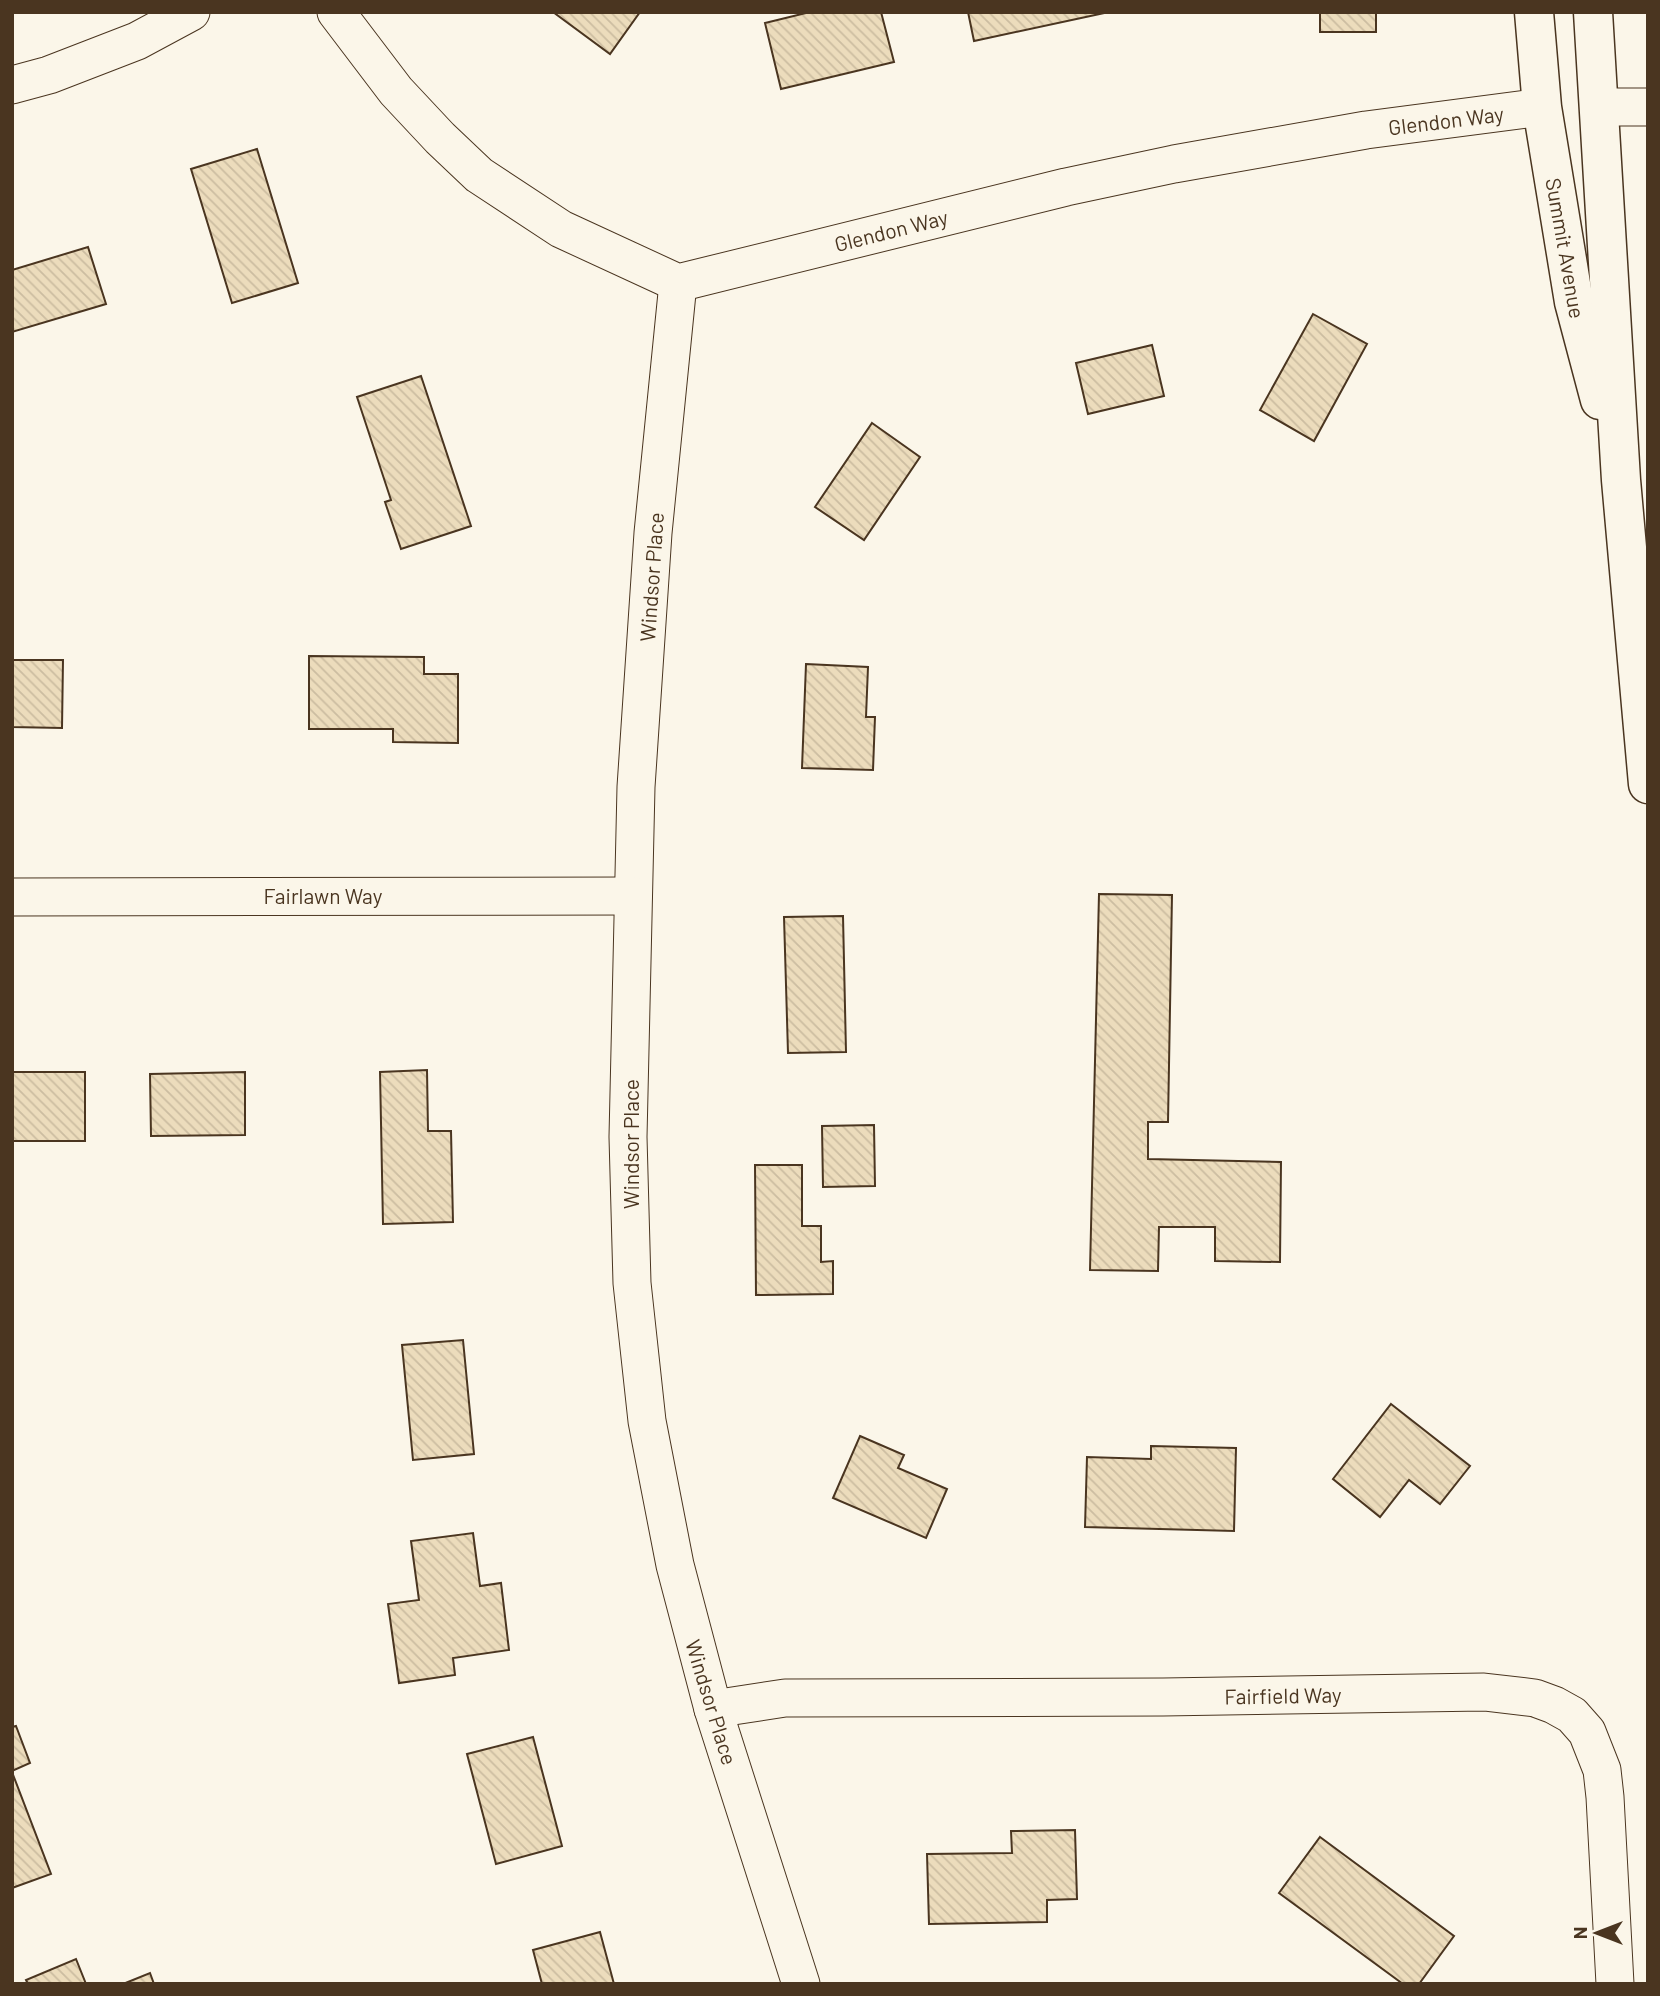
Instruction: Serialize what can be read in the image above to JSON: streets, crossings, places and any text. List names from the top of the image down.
{
  "streets": {
    "main road": ["Summit Avenue"],
    "street": [
      "Glendon Way",
      "Windsor Place",
      "Fairlawn Way",
      "Fairfield Way"
    ]
  },
  "crossings": [
    ["Glendon Way", "Summit Avenue"],
    ["Glendon Way", "Windsor Place"],
    ["Windsor Place", "Fairlawn Way"],
    ["Windsor Place", "Fairfield Way"]
  ],
  "north": "left"
}
